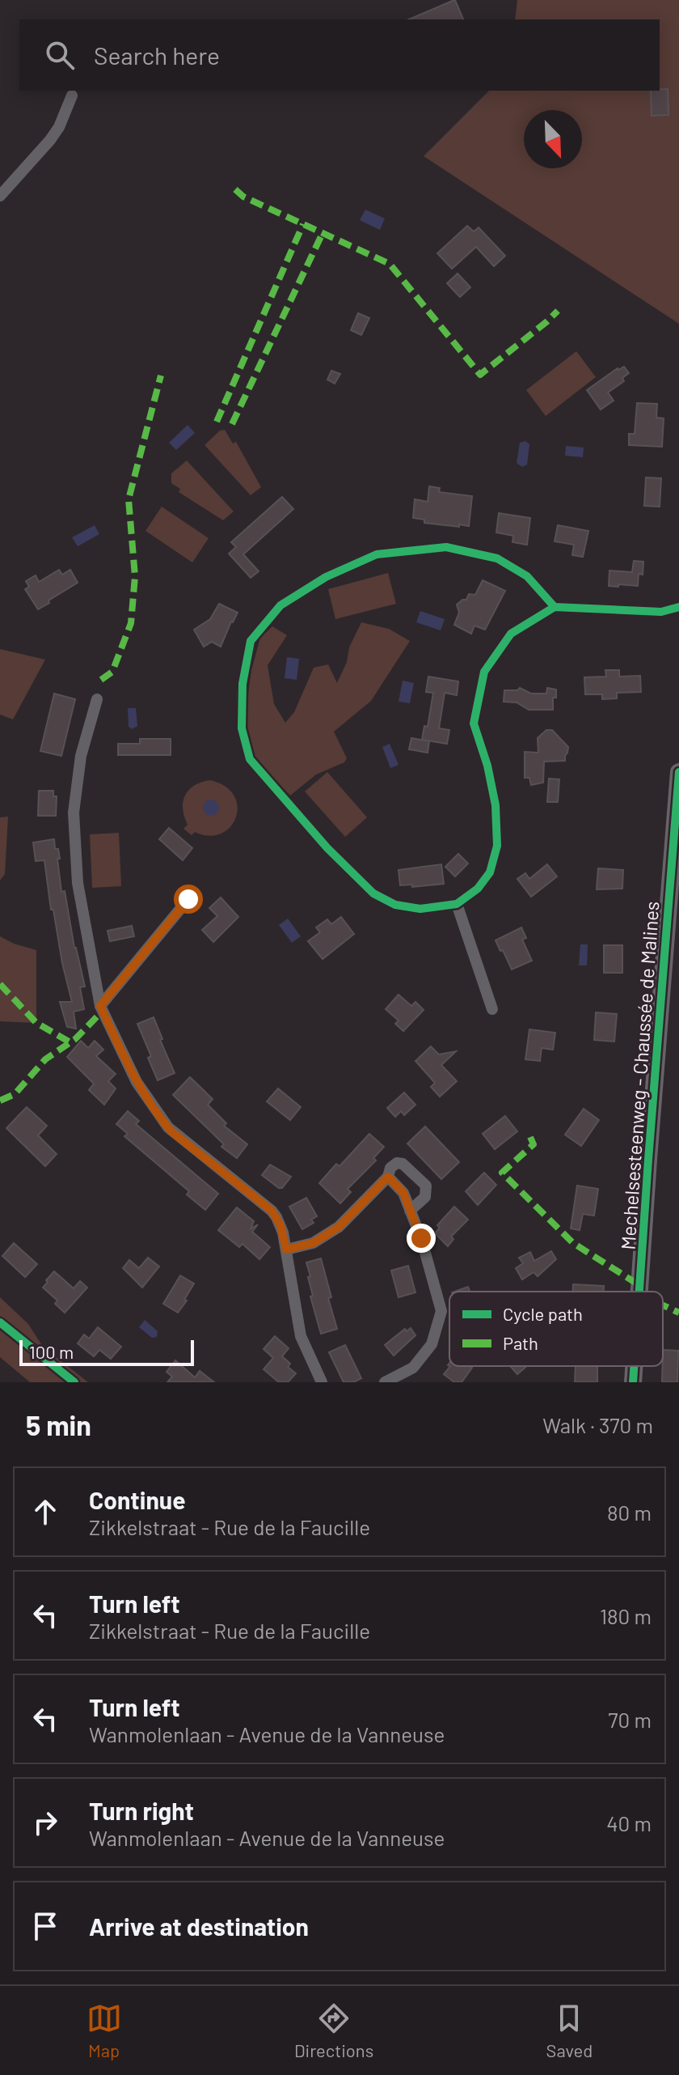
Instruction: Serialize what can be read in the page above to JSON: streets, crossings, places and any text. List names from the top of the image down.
{
  "streets": {
    "main road": ["Mechelsesteenweg - Chaussée de Malines"]
  },
  "legend": ["Cycle path", "Path"],
  "scale_bar": "100 m",
  "north": "bottom right",
  "page": {
    "search": "Search here",
    "scale": "100 m",
    "heading": ["5 min", "Walk · 370 m"],
    "list": [
      ["Continue", "Zikkelstraat - Rue de la Faucille", "80 m"],
      ["Turn left", "Zikkelstraat - Rue de la Faucille", "180 m"],
      ["Turn left", "Wanmolenlaan - Avenue de la Vanneuse", "70 m"],
      ["Turn right", "Wanmolenlaan - Avenue de la Vanneuse", "40 m"],
      "Arrive at destination"
    ],
    "nav": ["Map", "Directions", "Saved"]
  }
}
